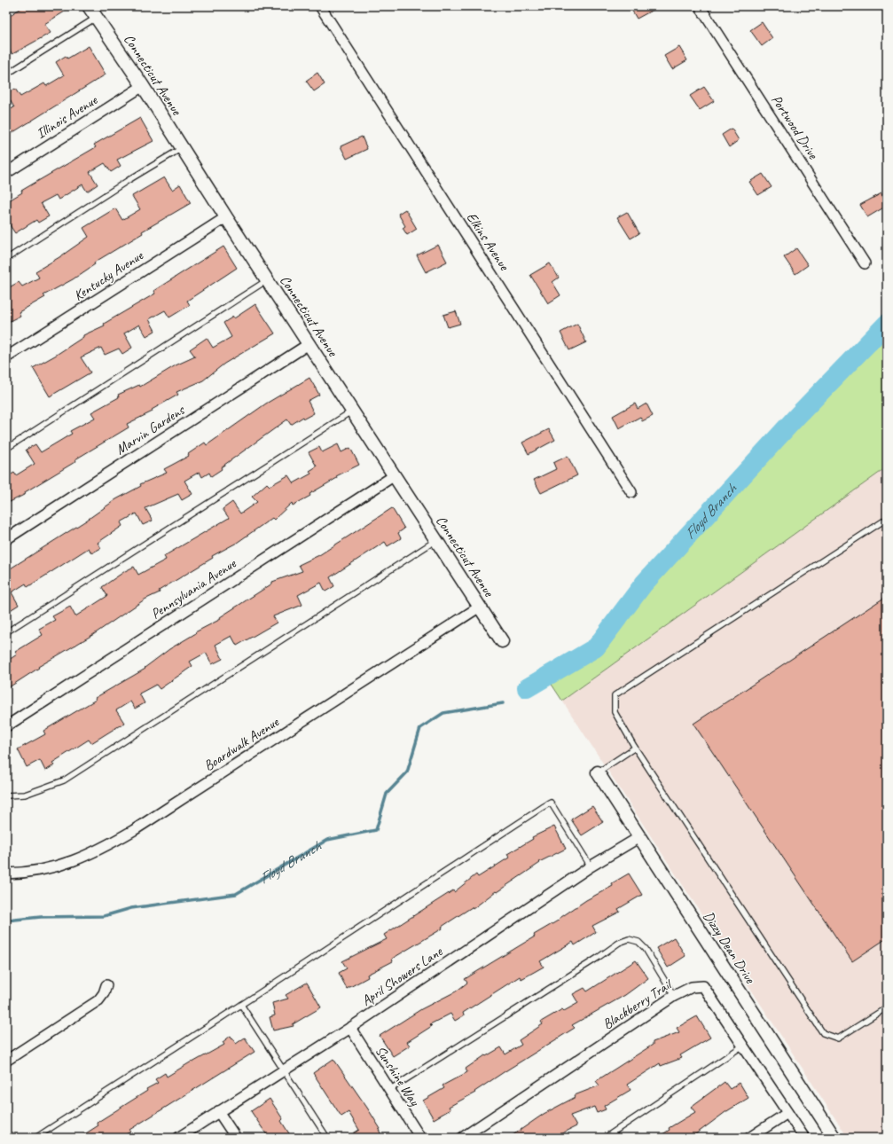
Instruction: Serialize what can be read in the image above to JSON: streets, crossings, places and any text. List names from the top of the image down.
{
  "streets": {
    "street": [
      "Connecticut Avenue",
      "Illinois Avenue",
      "Portwood Drive",
      "Elkins Avenue",
      "Kentucky Avenue",
      "Marvin Gardens",
      "Pennsylvania Avenue",
      "Boardwalk Avenue",
      "Dizzy Dean Drive",
      "April Showers Lane",
      "Blackberry Trail",
      "Sunshine Way"
    ]
  },
  "crossings": [
    ["Connecticut Avenue", "Illinois Avenue"],
    ["Connecticut Avenue", "Kentucky Avenue"],
    ["Connecticut Avenue", "Marvin Gardens"],
    ["Connecticut Avenue", "Pennsylvania Avenue"],
    ["Connecticut Avenue", "Boardwalk Avenue"],
    ["Dizzy Dean Drive", "April Showers Lane"],
    ["April Showers Lane", "Sunshine Way"]
  ],
  "water": ["Floyd Branch"]
}
